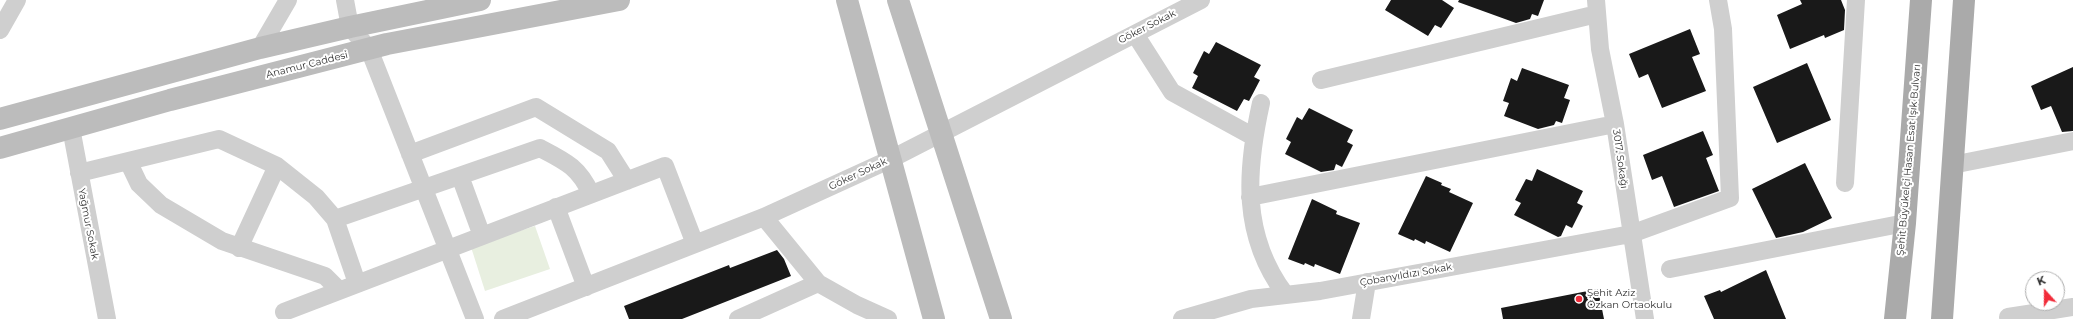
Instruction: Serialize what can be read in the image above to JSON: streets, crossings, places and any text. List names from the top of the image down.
{
  "streets": {
    "main road": ["Şehit Büyükelçi Hasan Esat Işık Bulvarı"],
    "street": [
      "Göker Sokak",
      "Anamur Caddesi",
      "3017. Sokağı",
      "Yağmur Sokak",
      "Çobanyıldızı Sokak"
    ]
  },
  "crossings": [
    ["Anamur Caddesi", "Yağmur Sokak"],
    ["3017. Sokağı", "Çobanyıldızı Sokak"]
  ],
  "places": ["Şehit Aziz Özkan Ortaokulu"],
  "north": "top"
}
